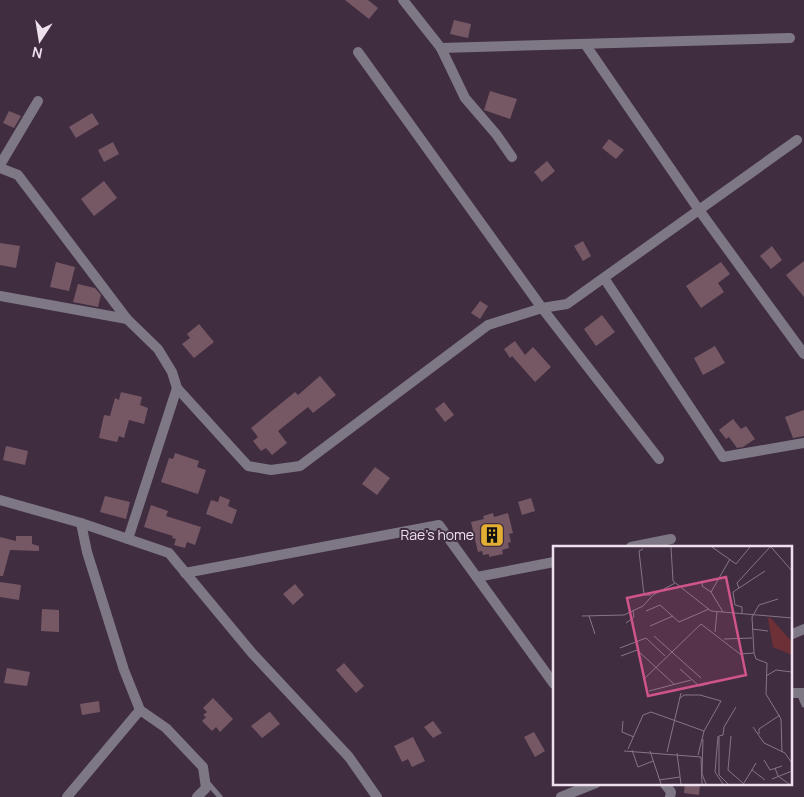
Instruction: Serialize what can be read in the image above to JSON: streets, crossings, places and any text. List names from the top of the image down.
{
  "places": {
    "building": ["Rae's home"]
  },
  "north": "bottom"
}
